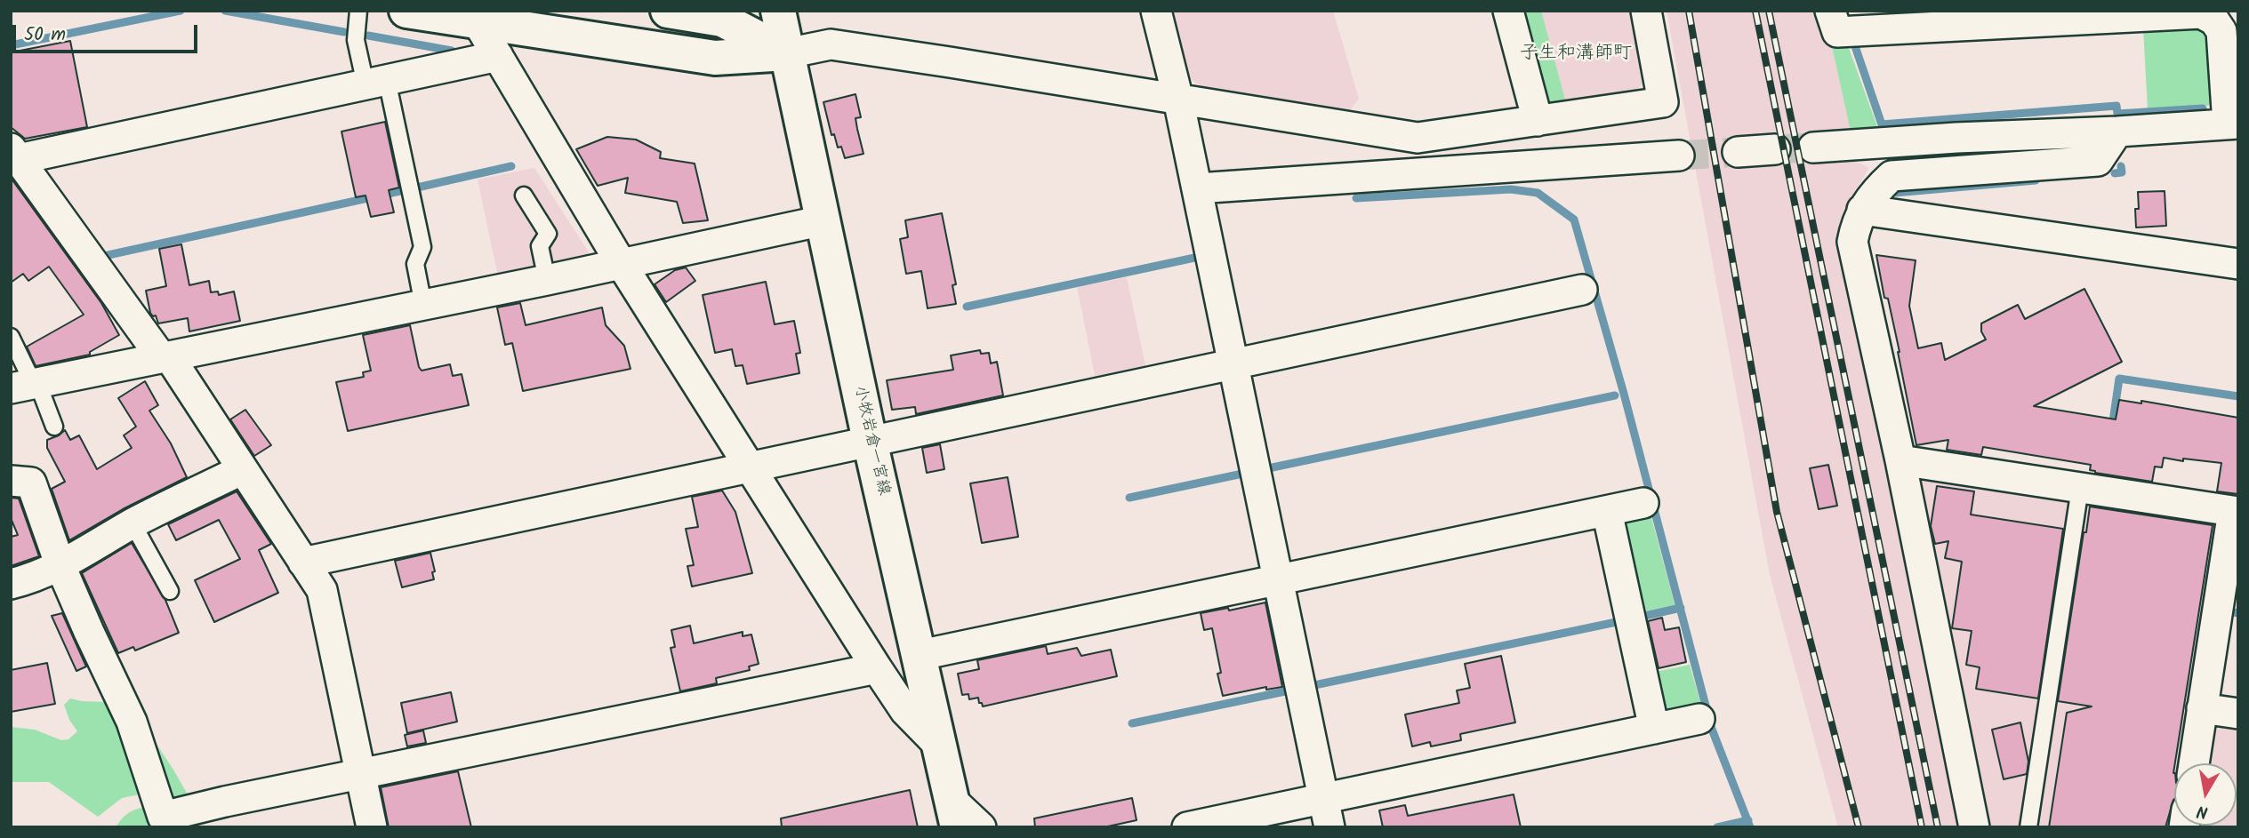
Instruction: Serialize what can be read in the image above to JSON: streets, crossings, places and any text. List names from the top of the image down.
{
  "streets": {
    "main road": ["小牧岩倉一宮線"]
  },
  "districts": ["子生和溝師町"],
  "scale_bar": "50 m",
  "north": "bottom"
}
